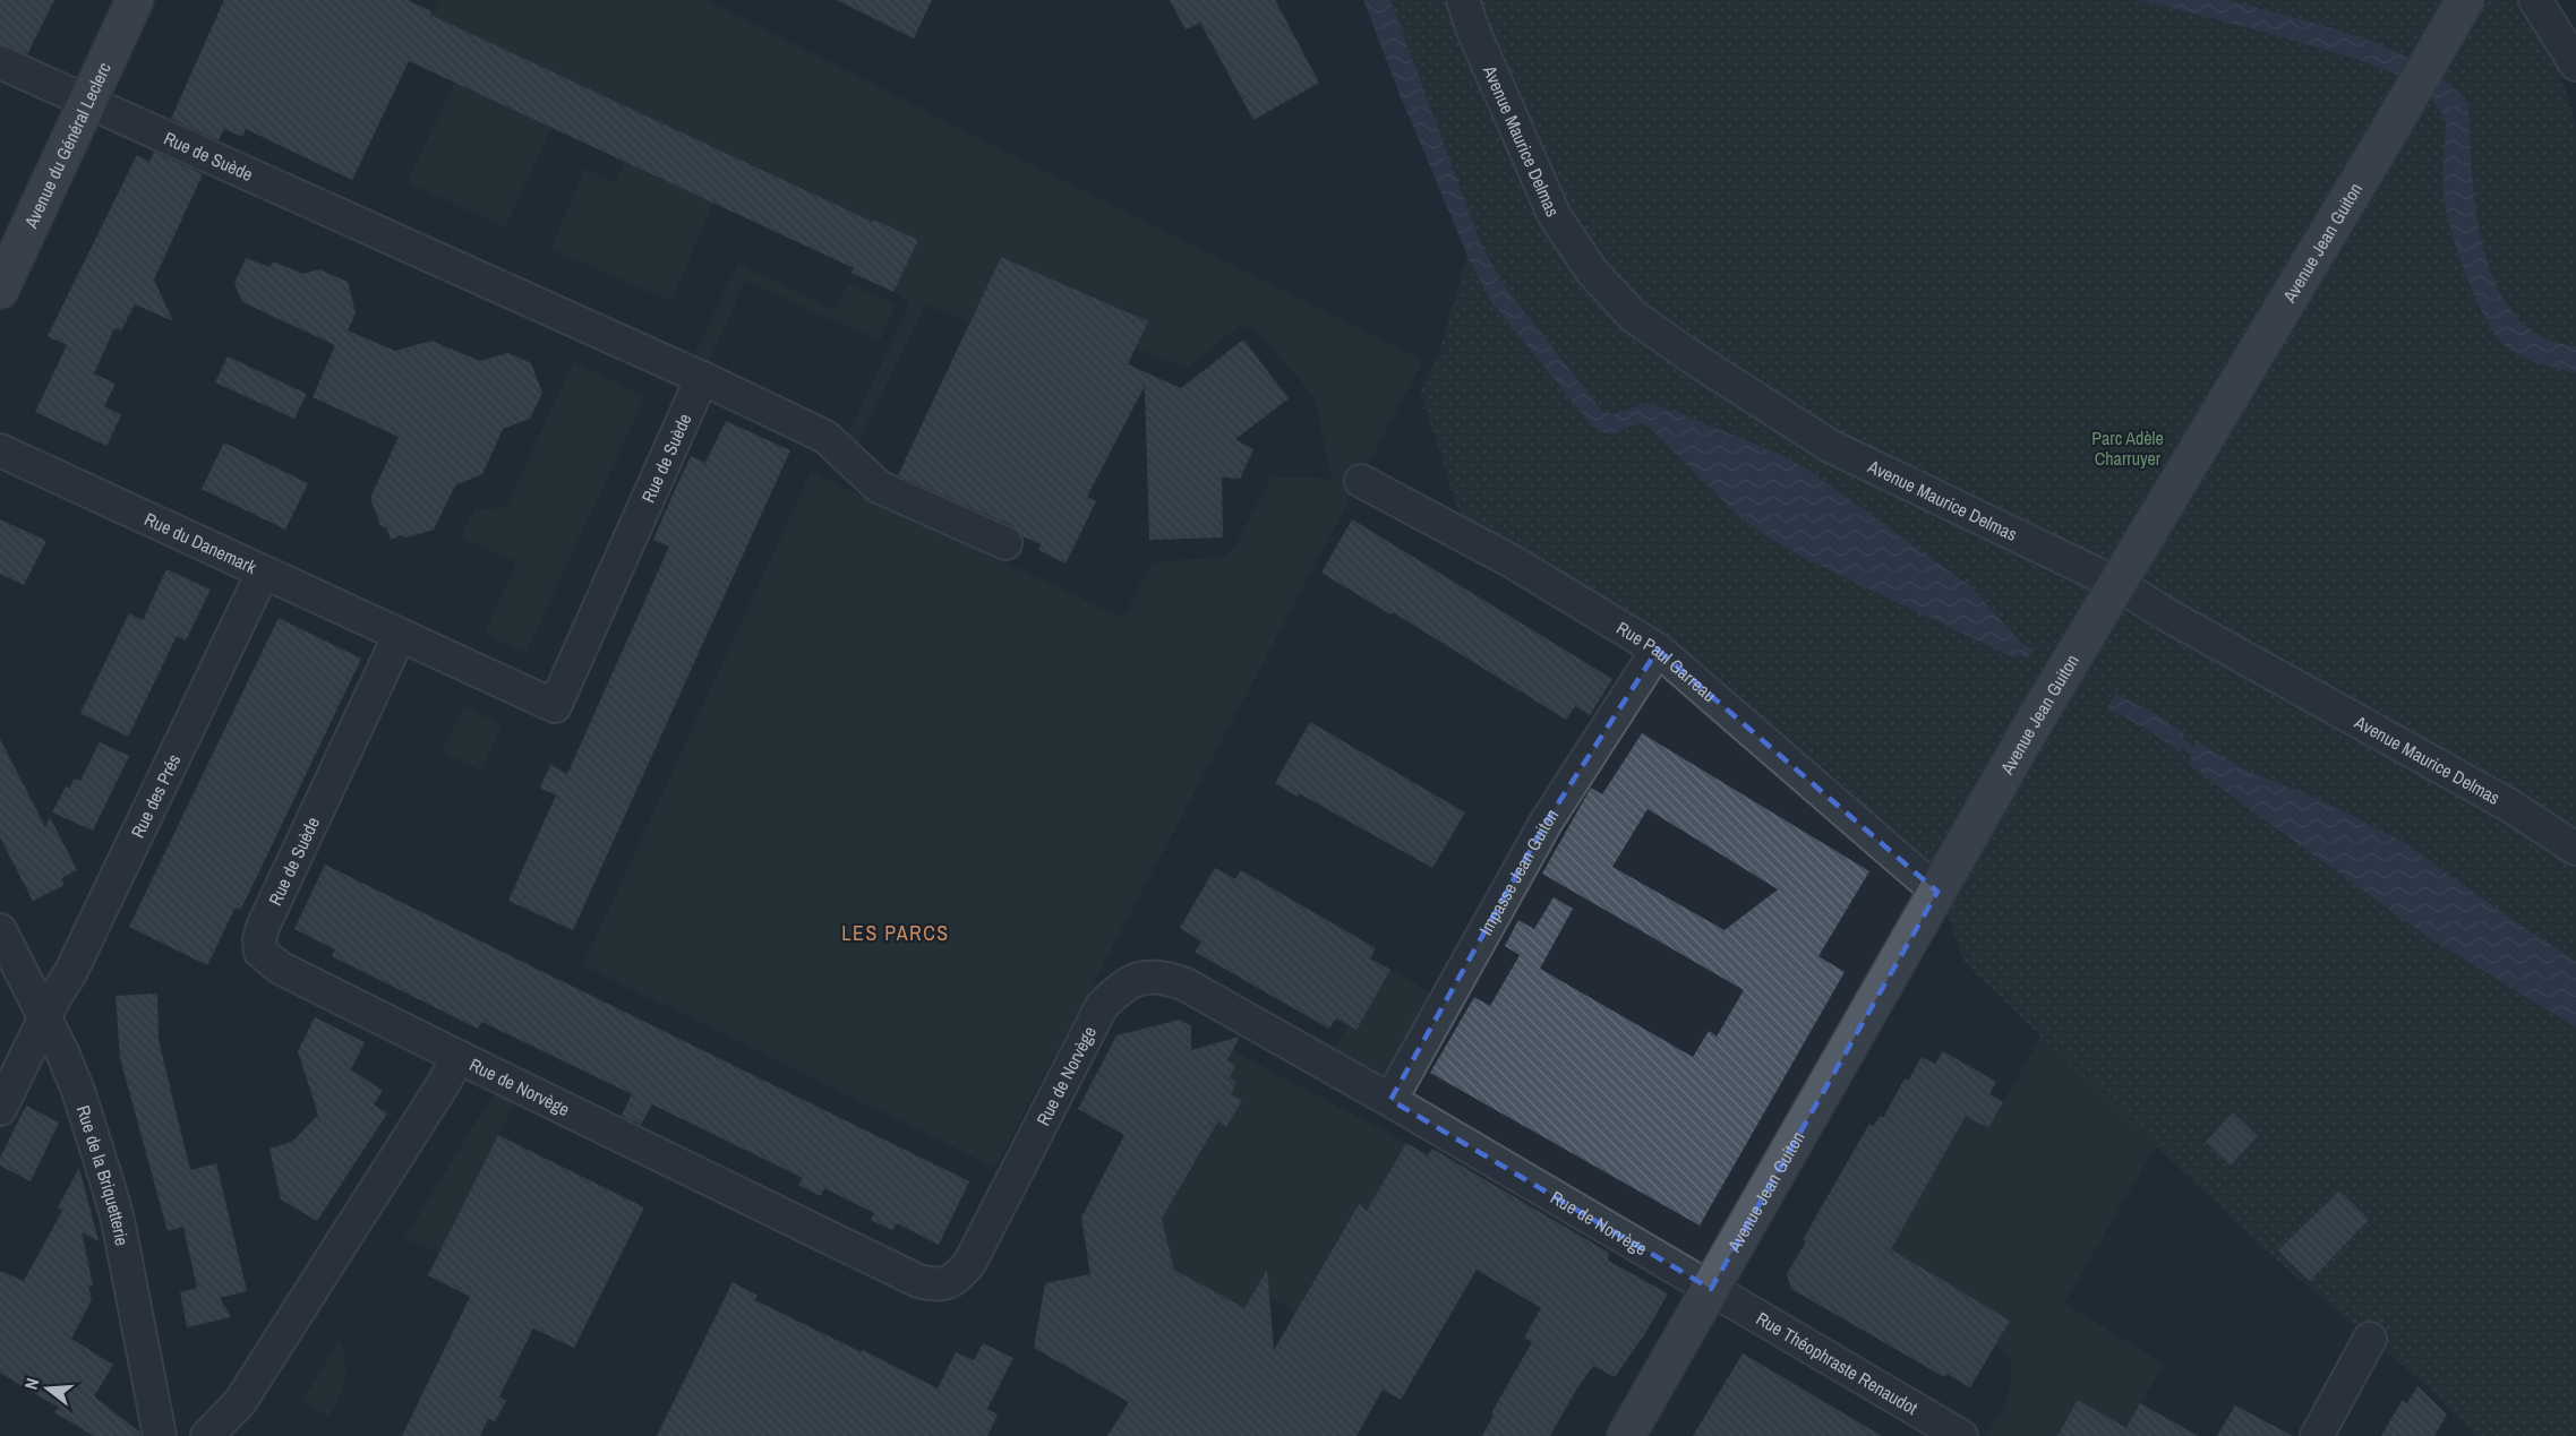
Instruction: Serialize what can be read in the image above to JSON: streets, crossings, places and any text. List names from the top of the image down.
{
  "streets": {
    "main road": ["Avenue du Général Leclerc", "Avenue Jean Guiton"],
    "street": [
      "Avenue Maurice Delmas",
      "Rue de Suède",
      "Rue du Danemark",
      "Rue Paul Garreau",
      "Rue des Prés",
      "Impasse Jean Guiton",
      "Rue de Norvège",
      "Rue de la Briquetterie",
      "Rue Théophraste Renaudot"
    ]
  },
  "crossings": [
    ["Avenue Maurice Delmas", "Avenue Jean Guiton"],
    ["Avenue du Général Leclerc", "Rue de Suède"],
    ["Rue de Suède", "Rue du Danemark"],
    ["Rue de Suède", "Rue de Norvège"],
    ["Avenue Jean Guiton", "Rue Paul Garreau"],
    ["Avenue Jean Guiton", "Rue de Norvège"],
    ["Avenue Jean Guiton", "Rue Théophraste Renaudot"],
    ["Rue du Danemark", "Rue des Prés"],
    ["Rue Paul Garreau", "Impasse Jean Guiton"],
    ["Rue des Prés", "Rue de la Briquetterie"],
    ["Impasse Jean Guiton", "Rue de Norvège"],
    ["Rue de Norvège", "Rue Théophraste Renaudot"]
  ],
  "districts": ["LES PARCS"],
  "parks": ["Parc Adèle Charruyer"],
  "north": "left"
}
